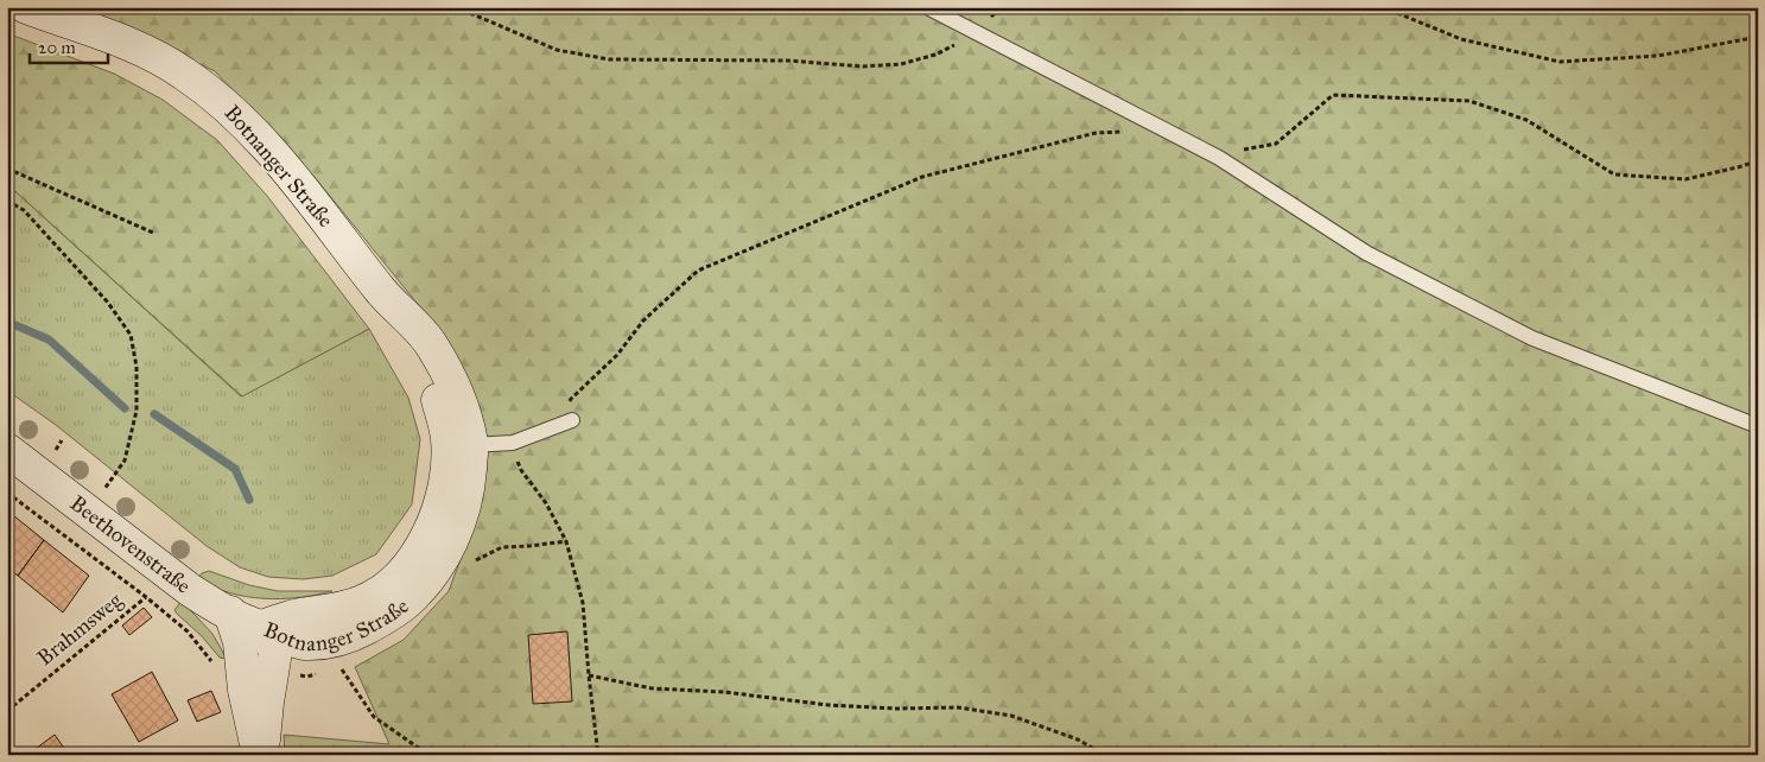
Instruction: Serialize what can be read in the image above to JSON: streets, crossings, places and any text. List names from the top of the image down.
{
  "streets": {
    "main road": ["Botnanger Straße", "Beethovenstraße"],
    "path": ["Brahmsweg"]
  },
  "crossings": [
    ["Botnanger Straße", "Beethovenstraße"]
  ],
  "scale_bar": "20 m"
}
